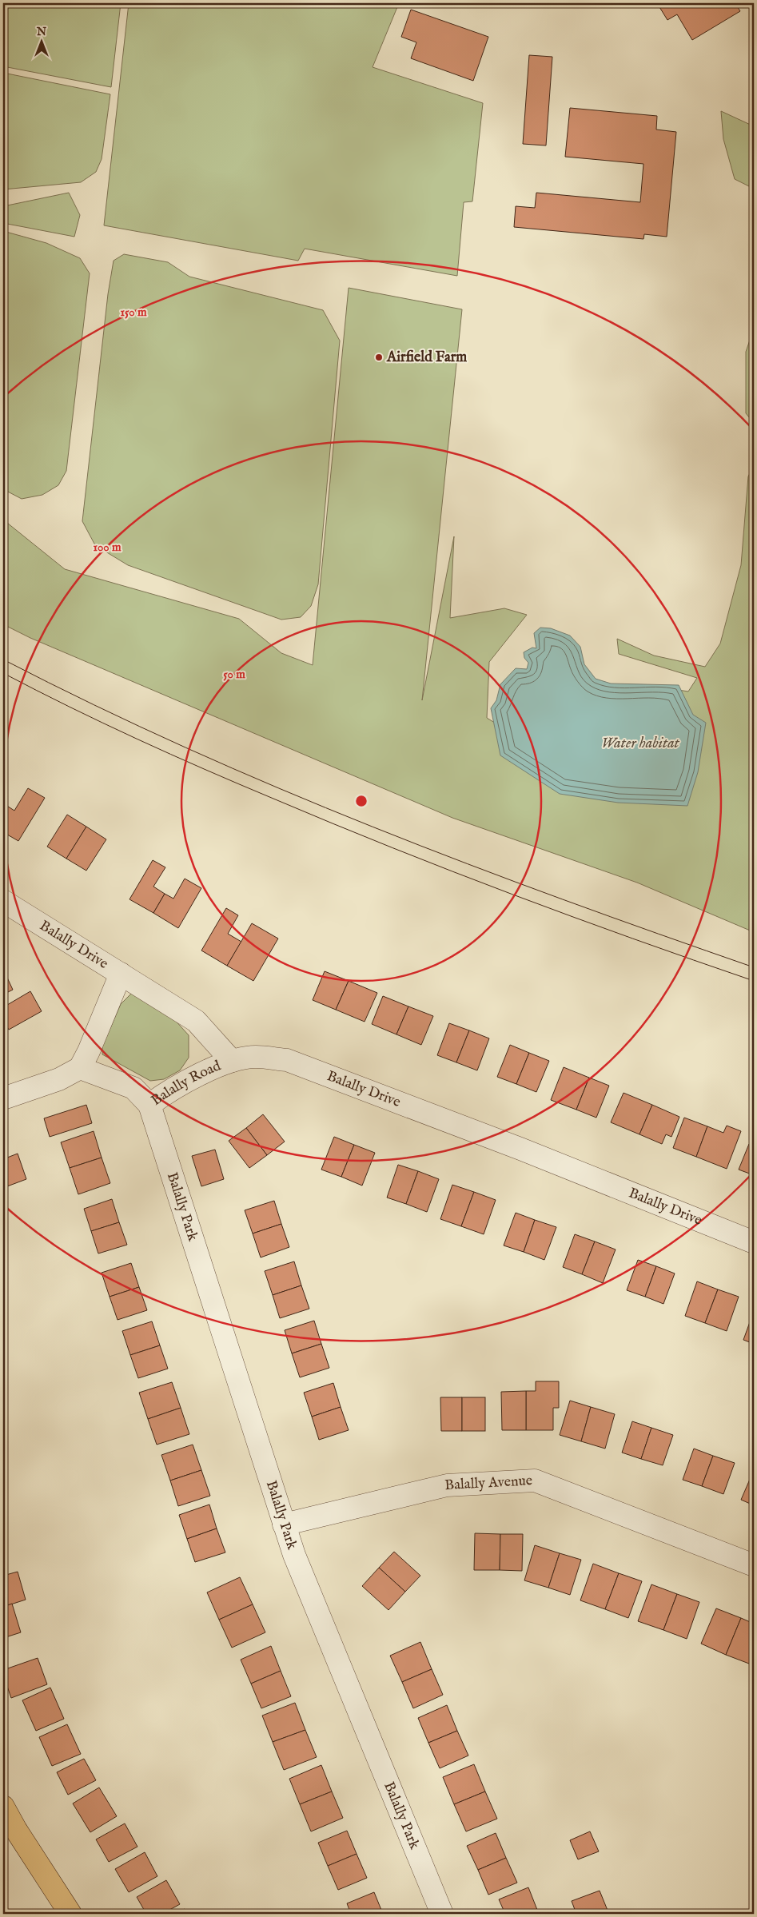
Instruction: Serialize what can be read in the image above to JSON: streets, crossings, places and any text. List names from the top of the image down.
{
  "streets": {
    "street": [
      "Balally Drive",
      "Balally Road",
      "Balally Park",
      "Balally Avenue"
    ]
  },
  "crossings": [
    ["Balally Drive", "Balally Road"],
    ["Balally Road", "Balally Park"],
    ["Balally Park", "Balally Avenue"]
  ],
  "water": ["Water habitat"],
  "places": ["Airfield Farm"],
  "north": "top",
  "rings": ["150 m", "100 m", "50 m"]
}
